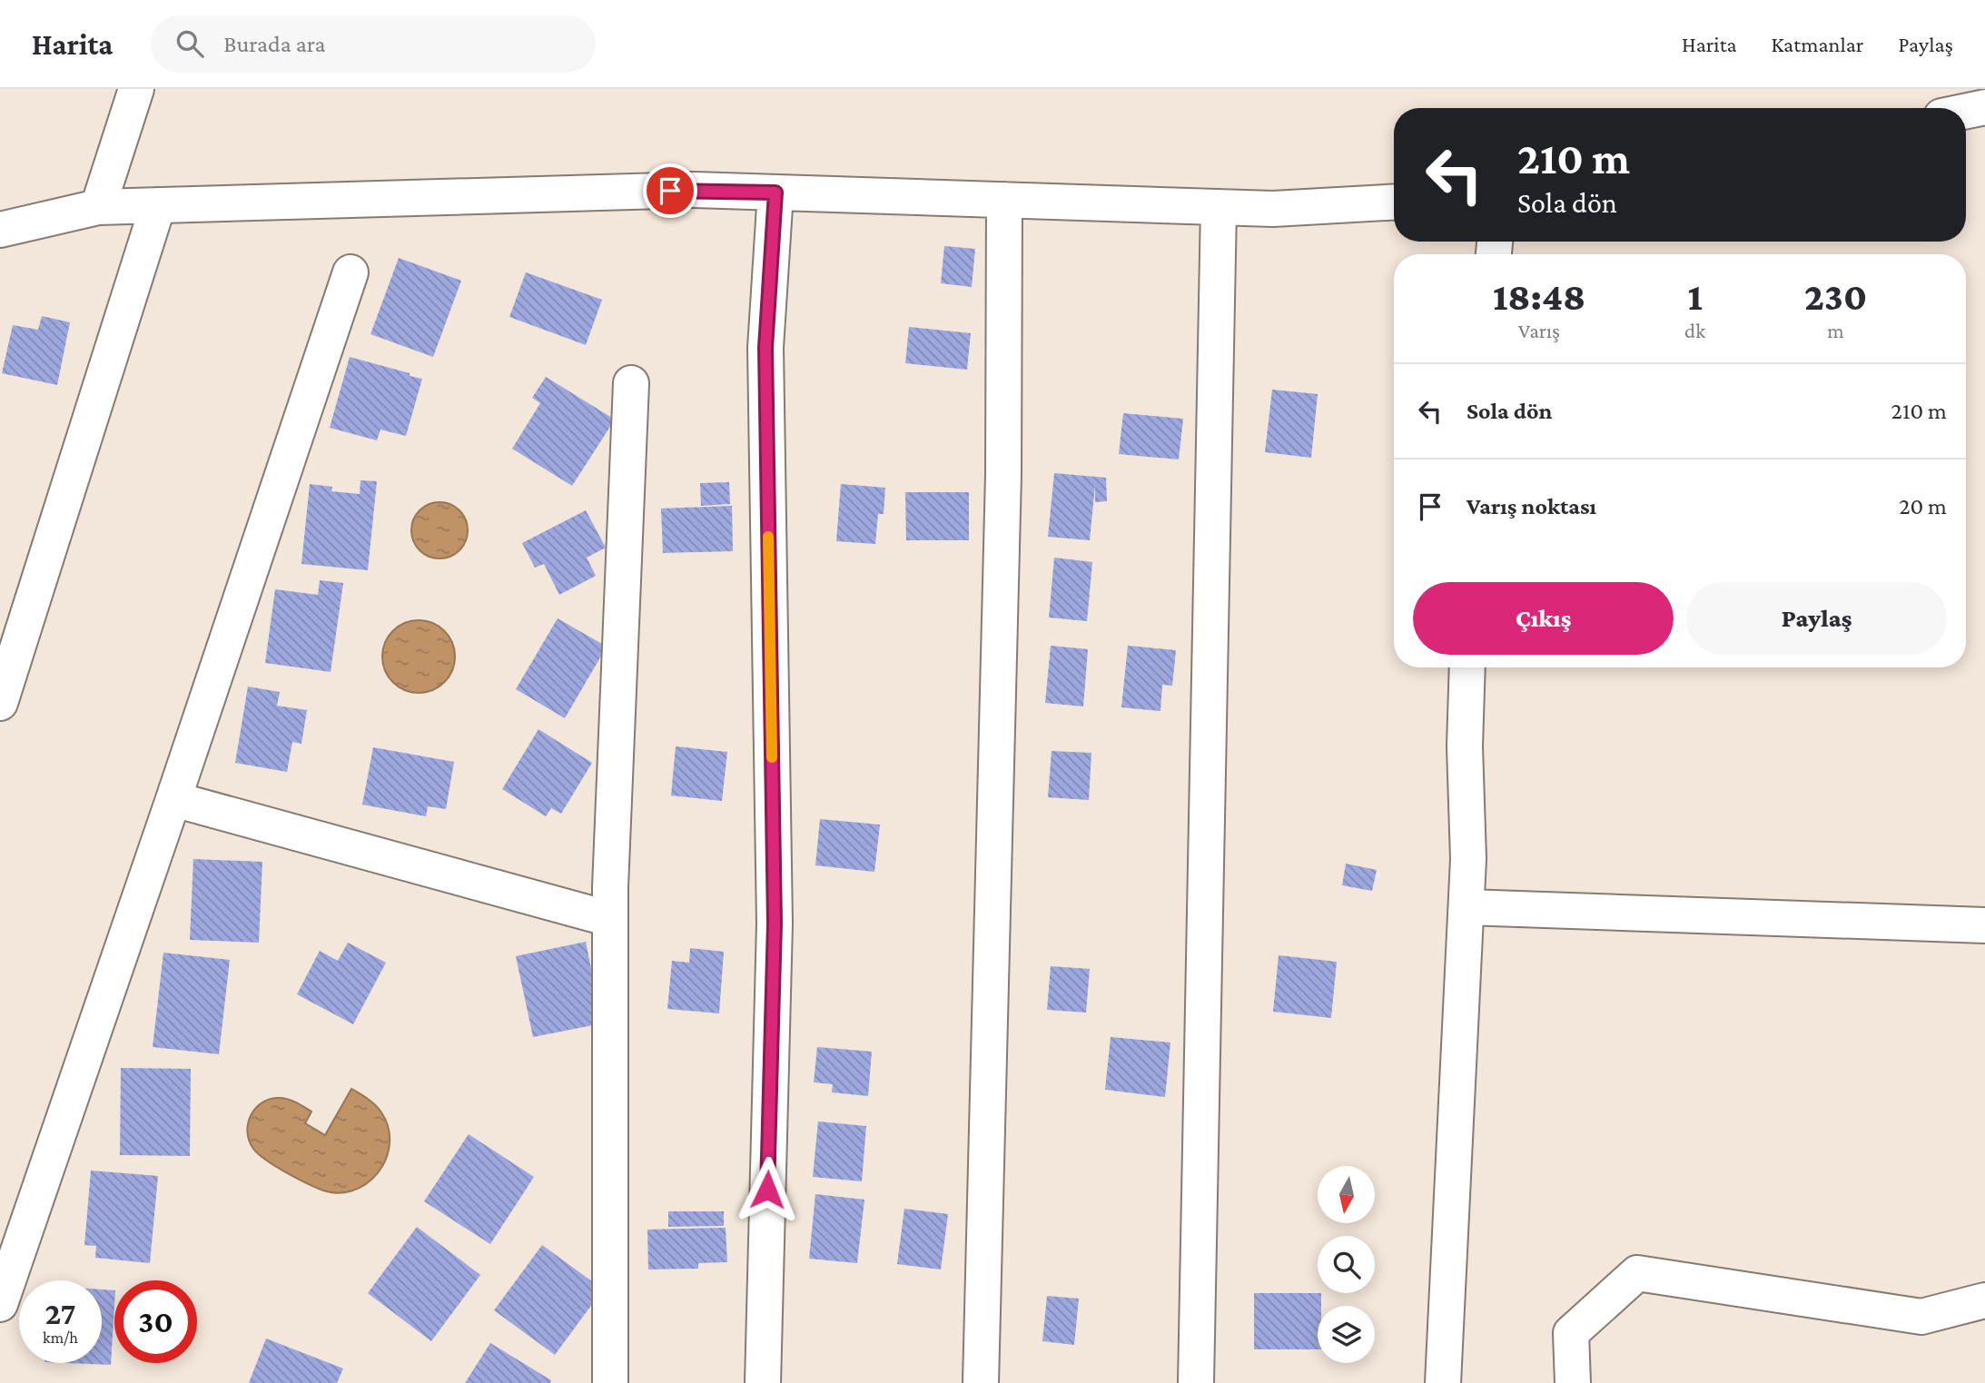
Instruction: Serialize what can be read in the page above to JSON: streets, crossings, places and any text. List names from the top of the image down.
{
  "north": "bottom",
  "page": {
    "header": "Harita",
    "search": "Burada ara",
    "nav": ["Harita", "Katmanlar", "Paylaş"],
    "turn": ["210 m", "Sola dön"],
    "eta": [
      "18:48",
      "Varış",
      "1",
      "dk",
      "230",
      "m"
    ],
    "list": [
      {
        "name": "Sola dön",
        "value": "210 m"
      },
      {
        "name": "Varış noktası",
        "value": "20 m"
      }
    ],
    "buttons": ["Çıkış", "Paylaş"],
    "speed": "27 km/h",
    "limit": "30"
  }
}
